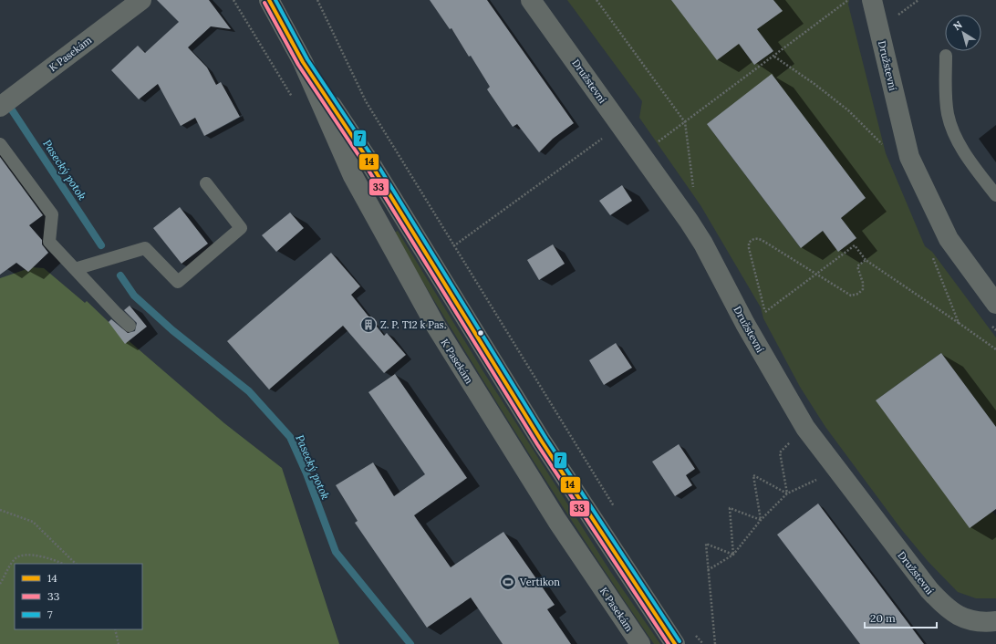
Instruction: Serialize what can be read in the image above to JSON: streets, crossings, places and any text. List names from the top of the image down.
{
  "streets": {
    "street": ["K Pasekám", "Družstevní"]
  },
  "water": ["Pasecký potok"],
  "places": {
    "building": ["Z. P. T12 k Pas."],
    "sports": ["Vertikon"]
  },
  "lines": ["transit line 14", "transit line 7", "transit line 33"],
  "legend": ["14", "33", "7"],
  "scale_bar": "20 m",
  "north": "top left"
}
